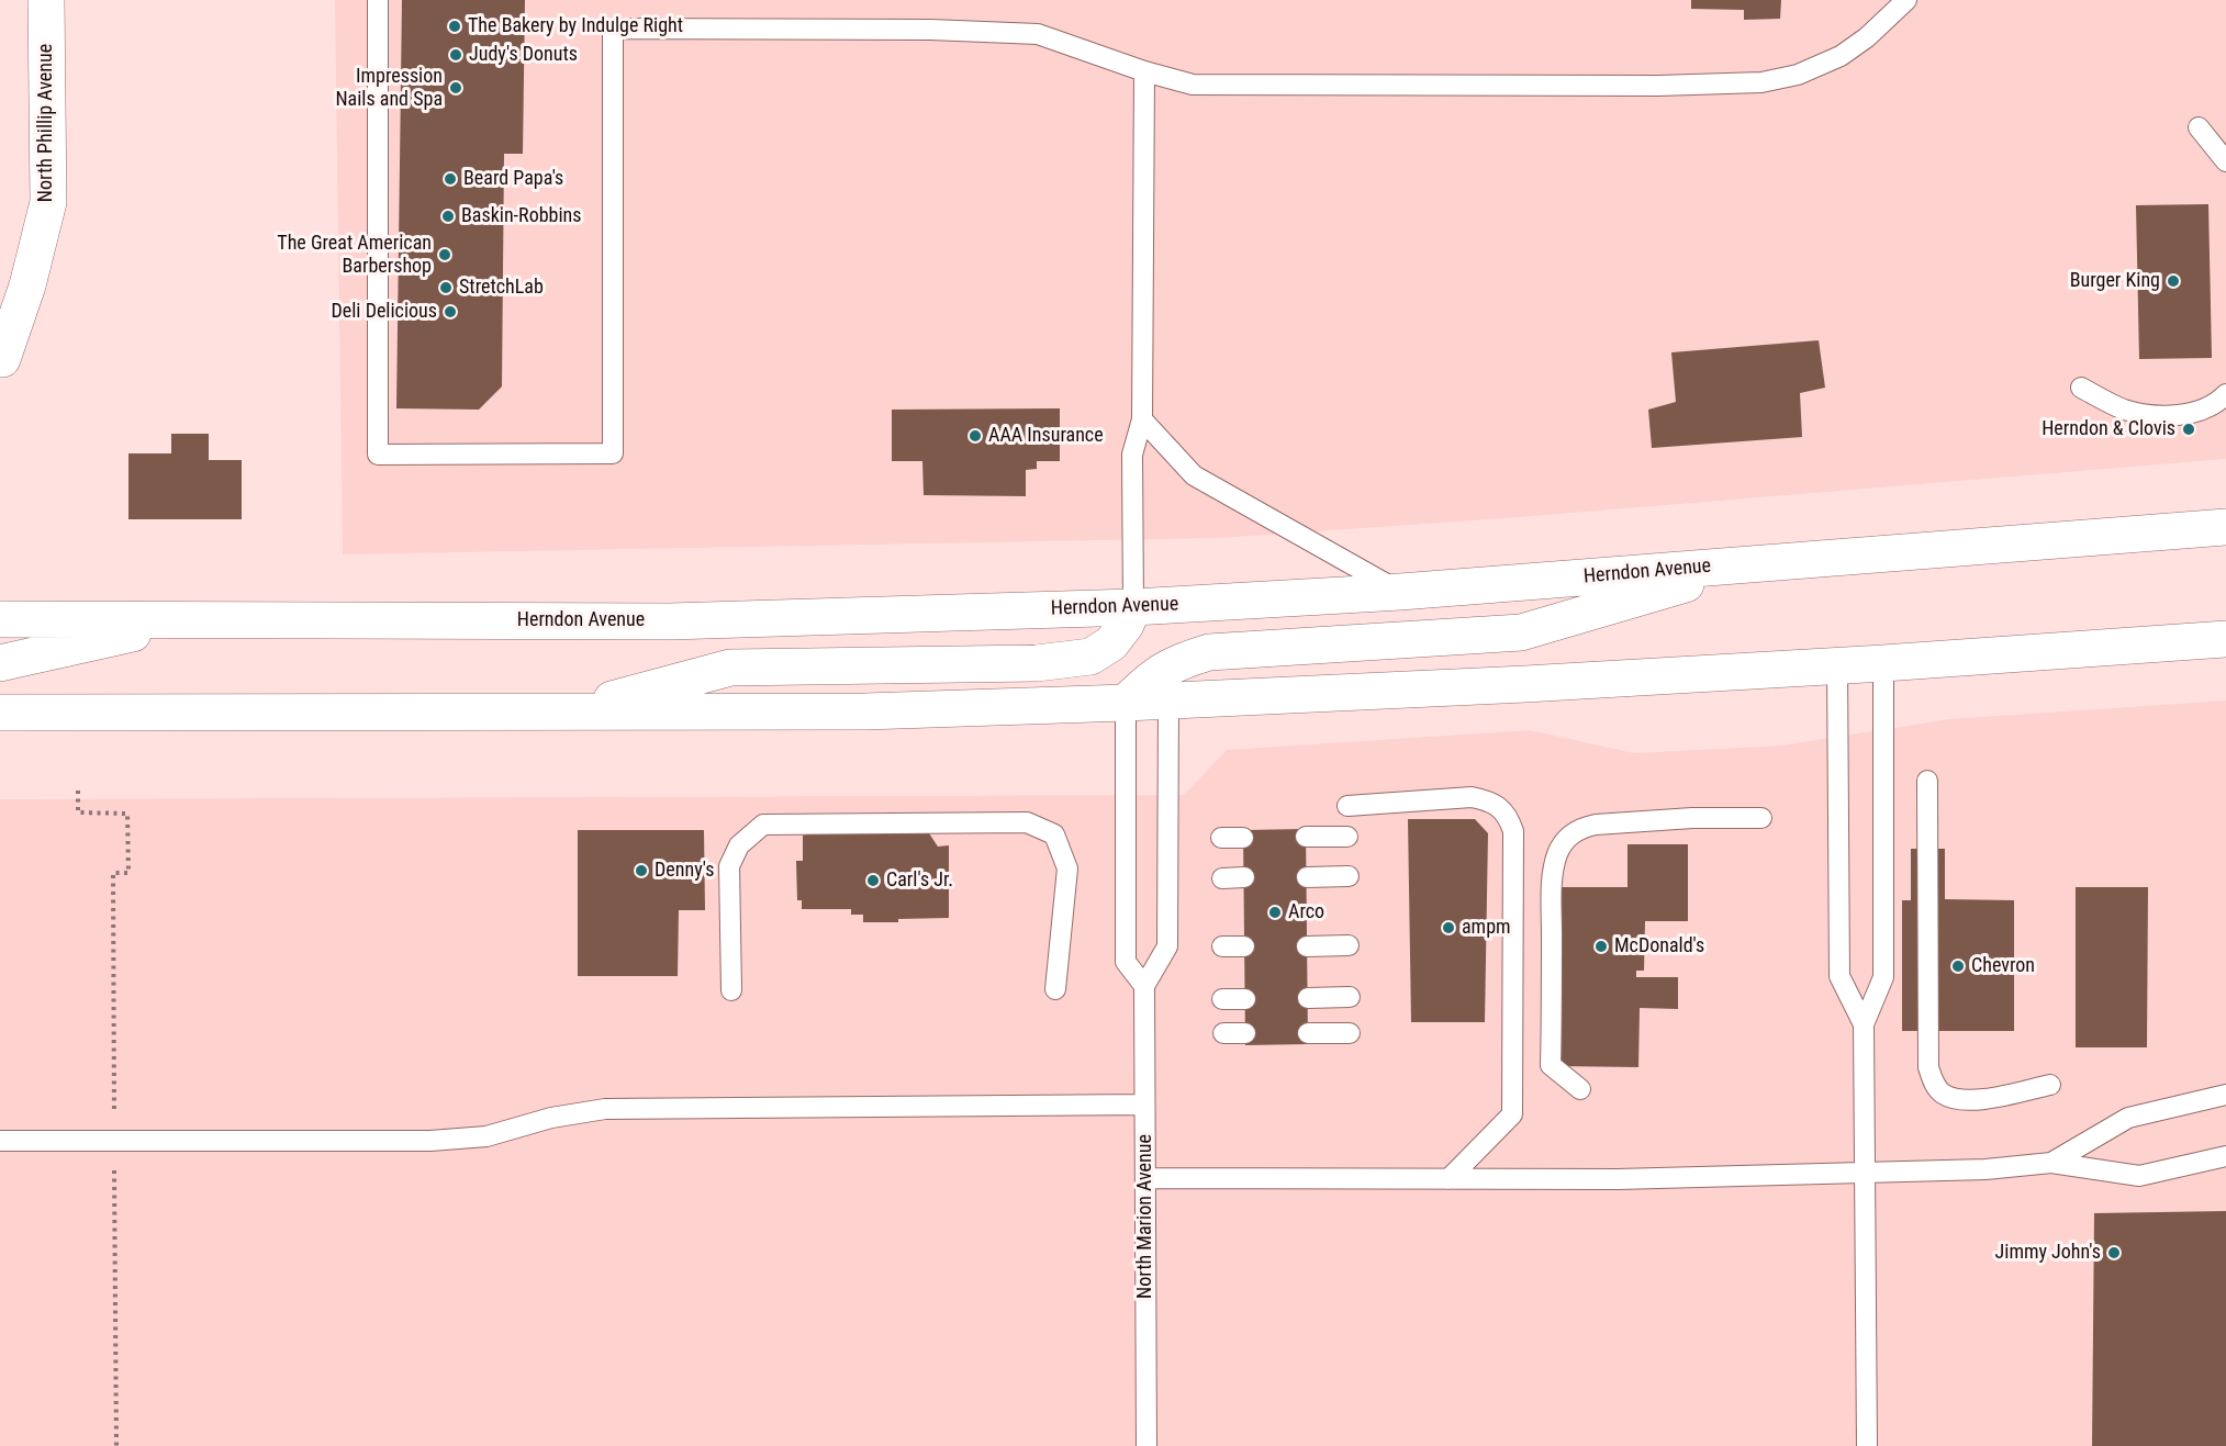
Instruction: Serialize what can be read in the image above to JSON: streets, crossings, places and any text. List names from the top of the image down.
{
  "streets": {
    "main road": ["North Phillip Avenue", "Herndon Avenue"],
    "lane": ["North Marion Avenue"]
  },
  "places": [
    "The Bakery by Indulge Right",
    "Judy's Donuts",
    "Impression Nails and Spa",
    "Beard Papa's",
    "Baskin-Robbins",
    "The Great American Barbershop",
    "Burger King",
    "StretchLab",
    "Deli Delicious",
    "Herndon & Clovis",
    "AAA Insurance",
    "Denny's",
    "Carl's Jr.",
    "Arco",
    "ampm",
    "McDonald's",
    "Chevron",
    "Jimmy John's"
  ]
}
